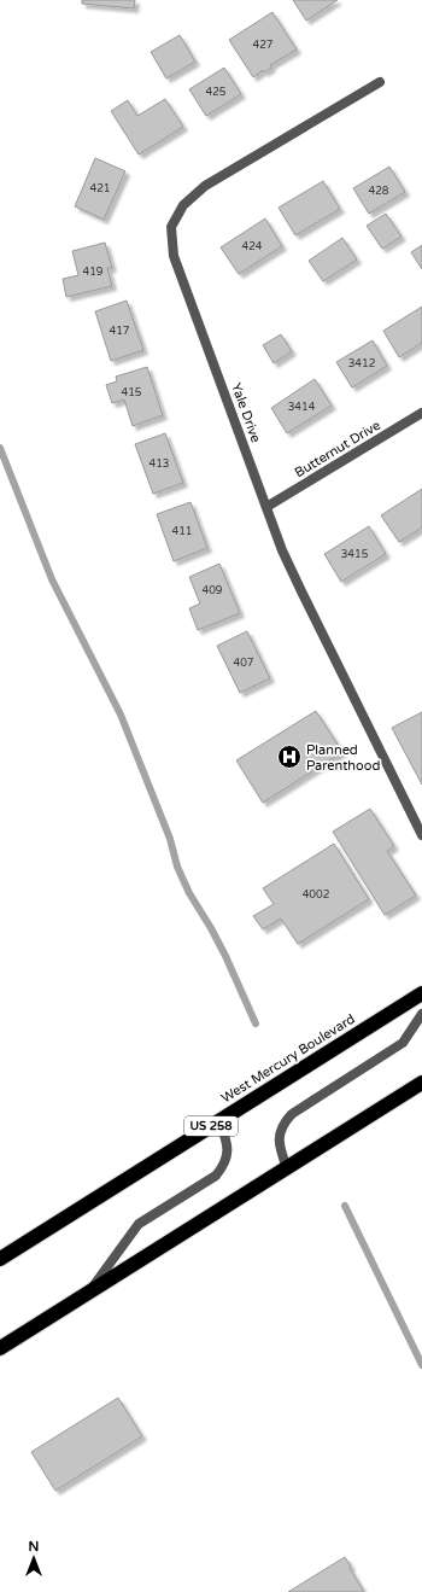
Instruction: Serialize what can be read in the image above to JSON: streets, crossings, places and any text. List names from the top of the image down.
{
  "streets": {
    "highway": ["West Mercury Boulevard", "US 258"],
    "street": ["Yale Drive", "Butternut Drive"]
  },
  "crossings": [
    ["Yale Drive", "Butternut Drive"]
  ],
  "places": {
    "hospital": ["Planned Parenthood"]
  },
  "house_numbers": [
    "427",
    "425",
    "421",
    "428",
    "424",
    "419",
    "417",
    "3412",
    "415",
    "3414",
    "413",
    "411",
    "3415",
    "409",
    "407",
    "4002"
  ],
  "north": "top"
}
